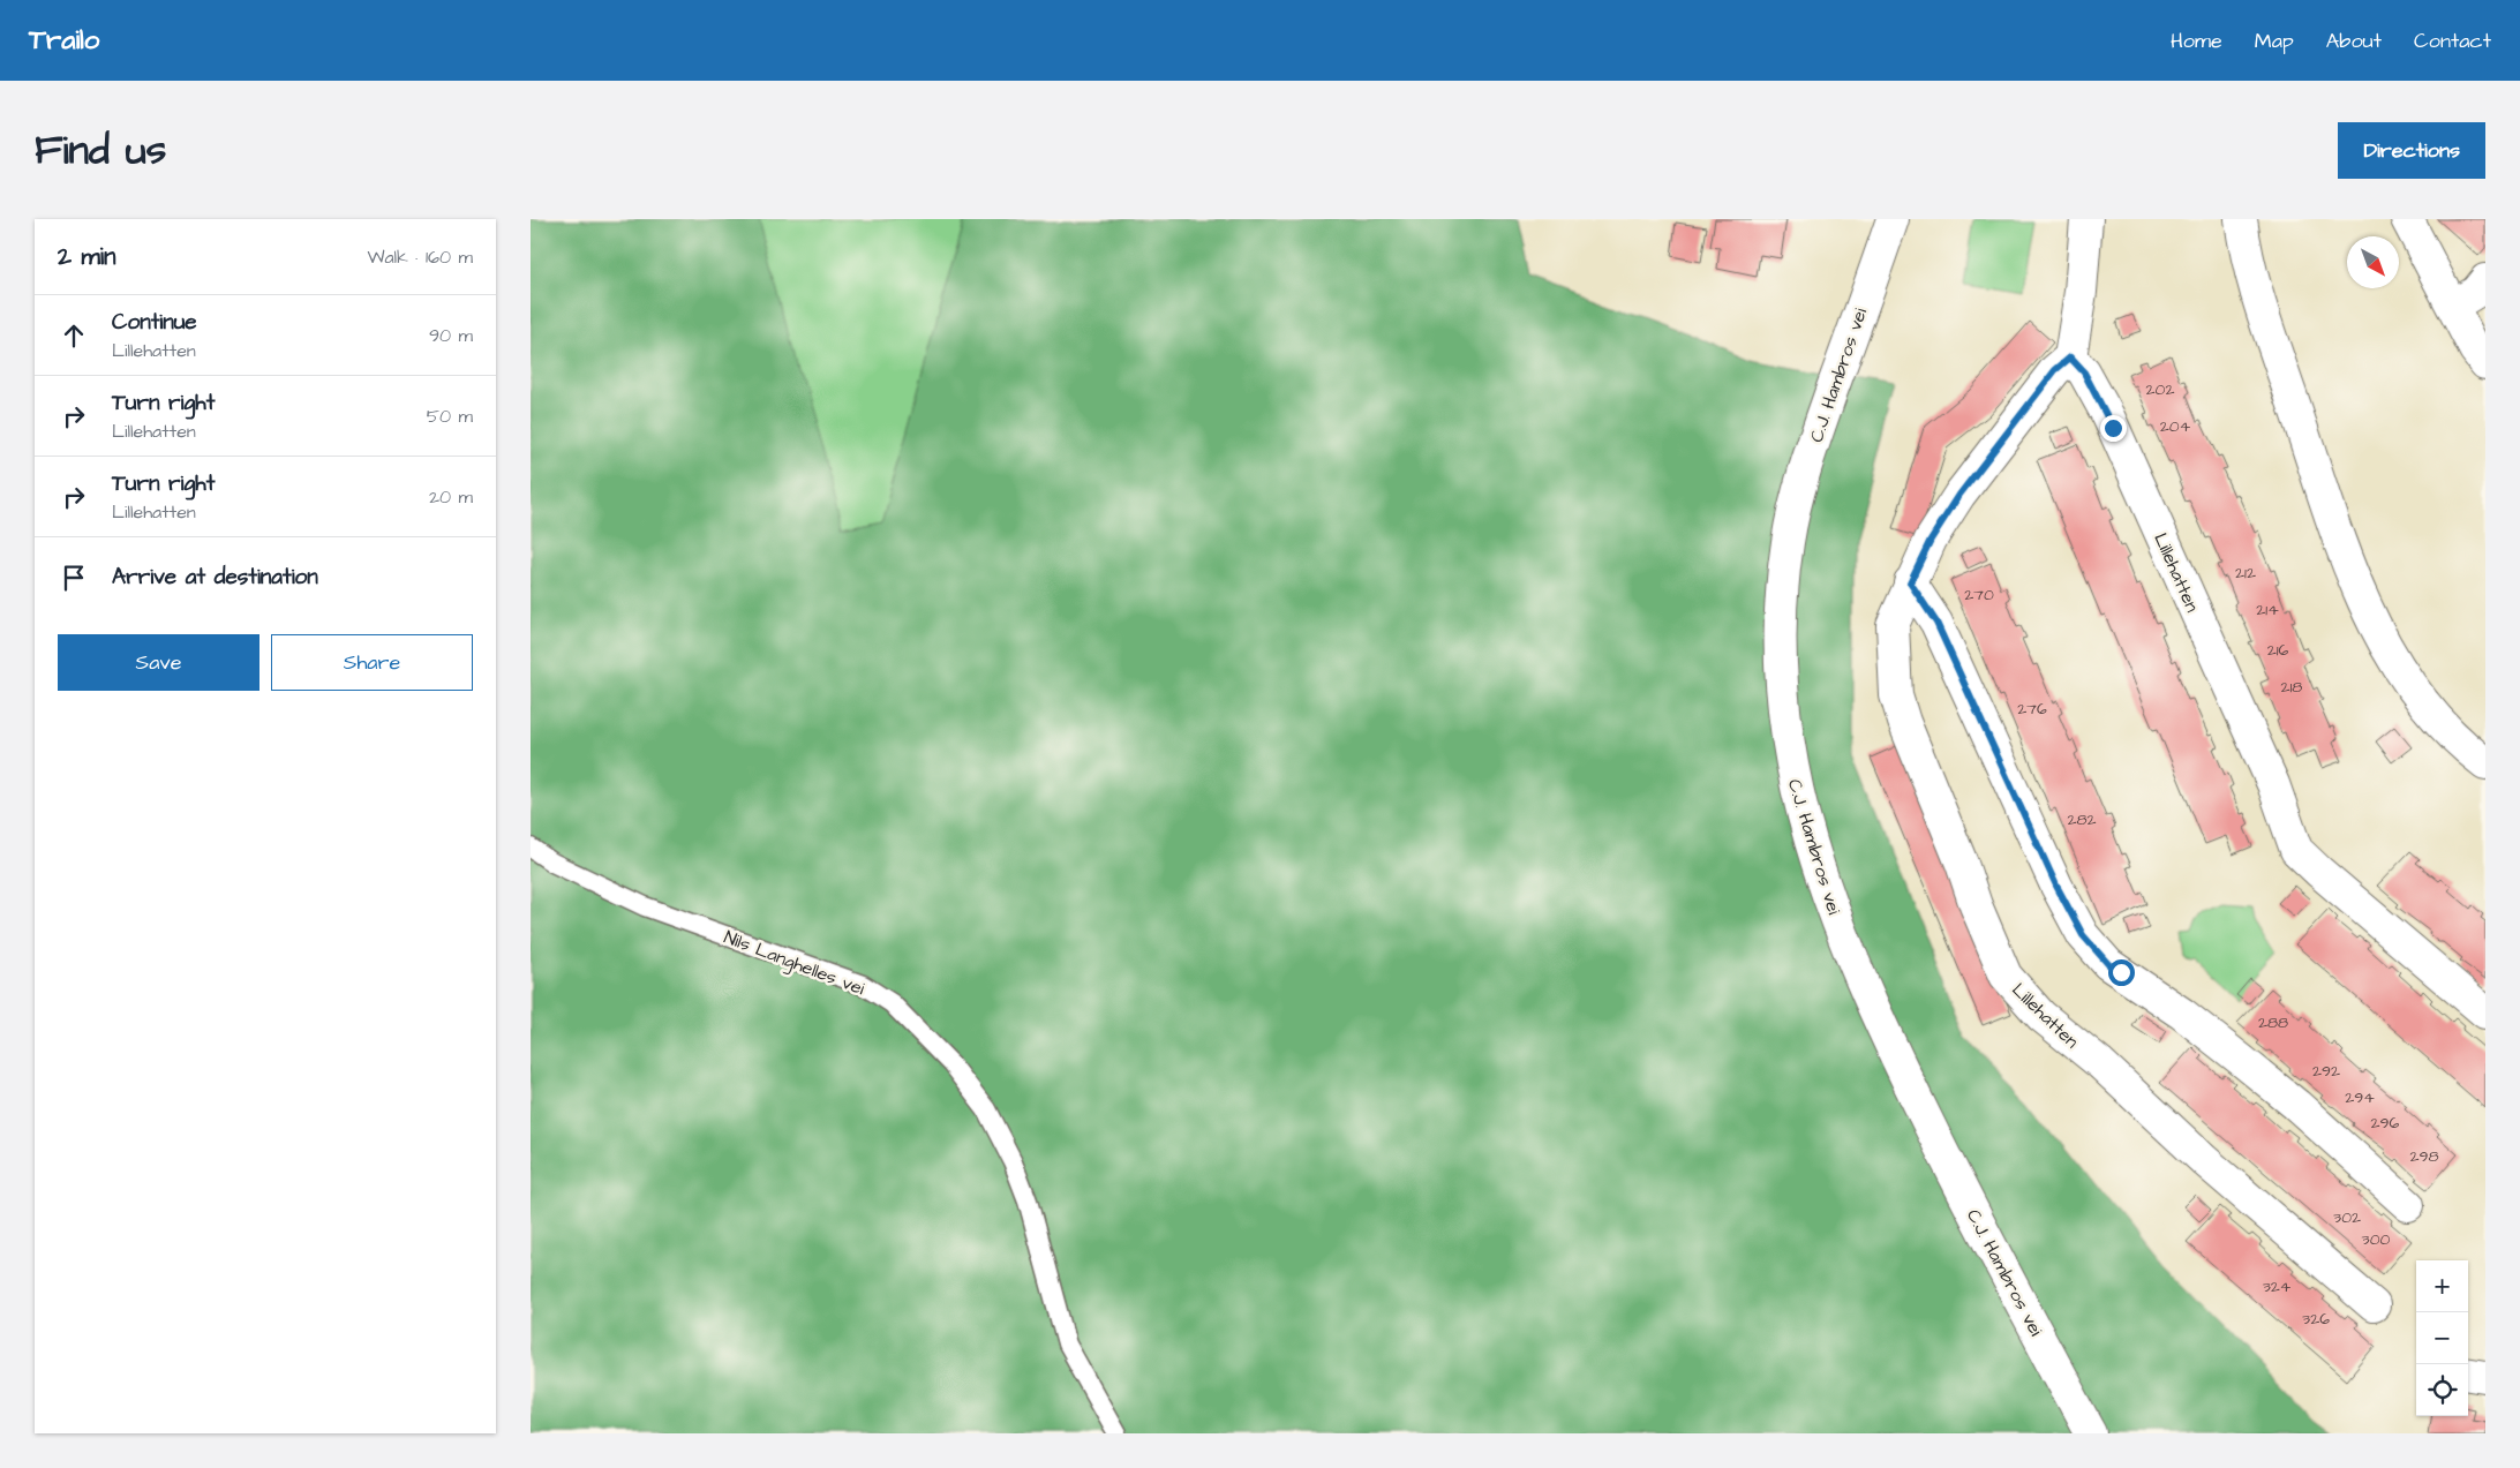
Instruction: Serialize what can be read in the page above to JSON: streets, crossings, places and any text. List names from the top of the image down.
{
  "streets": {
    "street": ["C.J. Hambros vei", "Lillehatten"],
    "lane": ["Nils Langhelles vei"]
  },
  "house_numbers": [
    "202",
    "204",
    "212",
    "270",
    "214",
    "216",
    "218",
    "276",
    "282",
    "288",
    "292",
    "294",
    "296",
    "298",
    "302",
    "300",
    "324",
    "326"
  ],
  "north": "bottom right",
  "page": {
    "header": "Trailo",
    "nav": [
      "Home",
      "Map",
      "About",
      "Contact"
    ],
    "title": "Find us",
    "buttons": [
      "Directions",
      ["Save", "Share"]
    ],
    "heading": ["2 min", "Walk · 160 m"],
    "list": [
      ["Continue", "Lillehatten", "90 m"],
      ["Turn right", "Lillehatten", "50 m"],
      ["Turn right", "Lillehatten", "20 m"],
      "Arrive at destination"
    ],
    "map_buttons": ["+", "−"]
  }
}
